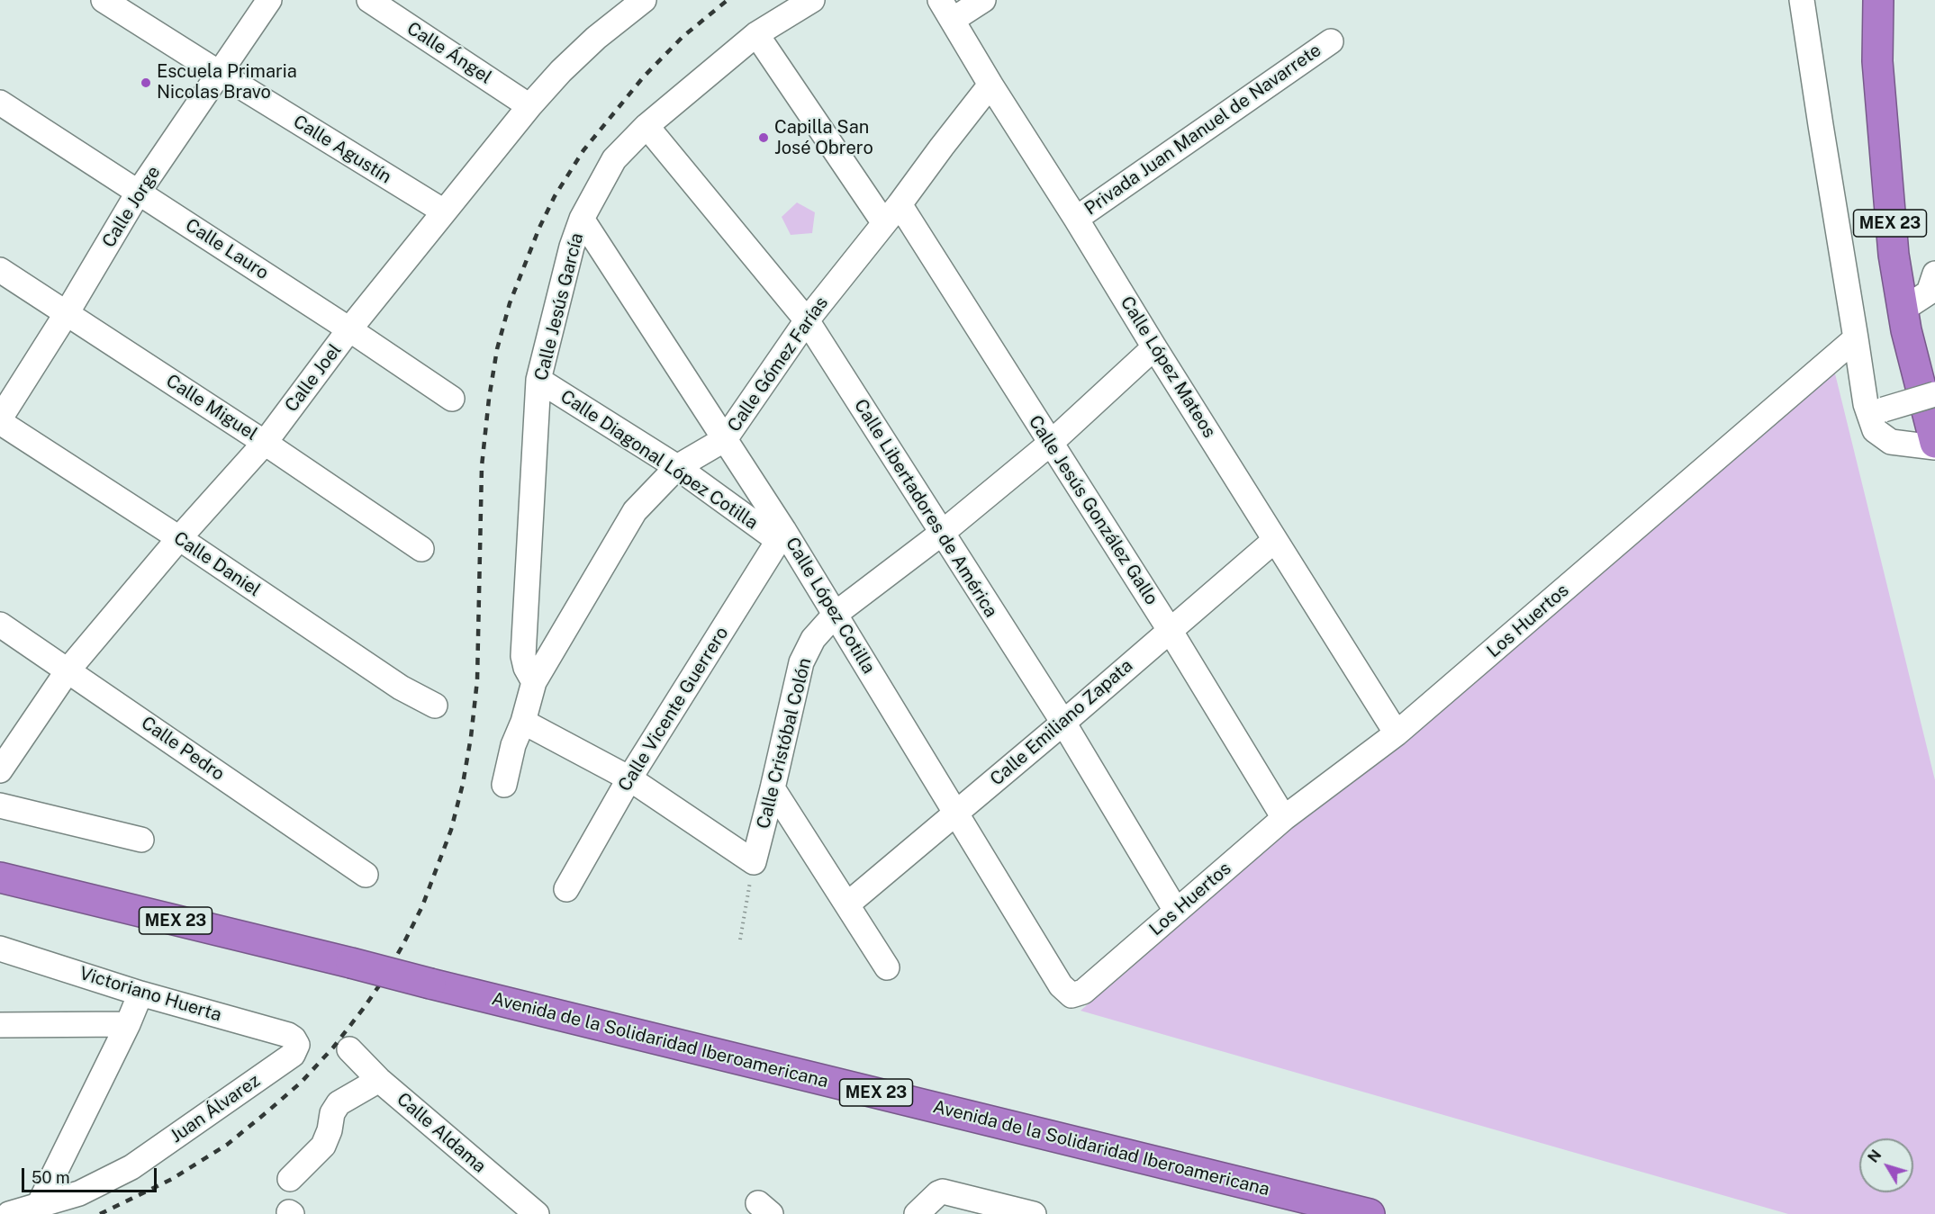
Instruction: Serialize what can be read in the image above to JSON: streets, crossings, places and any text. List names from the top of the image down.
{
  "streets": {
    "highway": ["MEX 23", "Avenida de la Solidaridad Iberoamericana"],
    "street": [
      "Calle Ángel",
      "Privada Juan Manuel de Navarrete",
      "Calle Agustín",
      "Calle Jorge",
      "Calle Lauro",
      "Calle Jesús García",
      "Calle Gómez Farías",
      "Calle López Mateos",
      "Calle Joel",
      "Calle Miguel",
      "Calle Diagonal López Cotilla",
      "Calle Libertadores de América",
      "Calle Jesús González Gallo",
      "Calle Daniel",
      "Calle López Cotilla",
      "Los Huertos",
      "Calle Vicente Guerrero",
      "Calle Emiliano Zapata",
      "Calle Cristóbal Colón",
      "Calle Pedro",
      "Victoriano Huerta",
      "Juan Álvarez",
      "Calle Aldama"
    ]
  },
  "crossings": [
    ["Calle Ángel", "Calle Joel"],
    ["Privada Juan Manuel de Navarrete", "Calle López Mateos"],
    ["Calle Agustín", "Calle Jorge"],
    ["Calle Agustín", "Calle Joel"],
    ["Calle Jorge", "Calle Lauro"],
    ["Calle Jorge", "Calle Miguel"],
    ["Calle Jorge", "Calle Daniel"],
    ["Calle Lauro", "Calle Joel"],
    ["Calle Jesús García", "Calle Gómez Farías"],
    ["Calle Jesús García", "Calle Diagonal López Cotilla"],
    ["Calle Jesús García", "Calle Libertadores de América"],
    ["Calle Jesús García", "Calle López Cotilla"],
    ["Calle Gómez Farías", "Calle López Mateos"],
    ["Calle Gómez Farías", "Calle Diagonal López Cotilla"],
    ["Calle Gómez Farías", "Calle Libertadores de América"],
    ["Calle Gómez Farías", "Calle Jesús González Gallo"],
    ["Calle Gómez Farías", "Calle López Cotilla"],
    ["Calle López Mateos", "Los Huertos"],
    ["Calle López Mateos", "Calle Emiliano Zapata"],
    ["Calle López Mateos", "Calle Cristóbal Colón"],
    ["Calle Joel", "Calle Miguel"],
    ["Calle Joel", "Calle Daniel"],
    ["Calle Joel", "Calle Pedro"],
    ["Calle Diagonal López Cotilla", "Calle López Cotilla"],
    ["Calle Diagonal López Cotilla", "Calle Vicente Guerrero"],
    ["Calle Libertadores de América", "Los Huertos"],
    ["Calle Libertadores de América", "Calle Emiliano Zapata"],
    ["Calle Libertadores de América", "Calle Cristóbal Colón"],
    ["Calle Jesús González Gallo", "Los Huertos"],
    ["Calle Jesús González Gallo", "Calle Emiliano Zapata"],
    ["Calle Jesús González Gallo", "Calle Cristóbal Colón"],
    ["Calle López Cotilla", "Los Huertos"],
    ["Calle López Cotilla", "Calle Vicente Guerrero"],
    ["Calle López Cotilla", "Calle Emiliano Zapata"],
    ["Calle López Cotilla", "Calle Cristóbal Colón"],
    ["Victoriano Huerta", "Juan Álvarez"]
  ],
  "places": ["Escuela Primaria Nicolas Bravo", "Capilla San José Obrero"],
  "scale_bar": "50 m",
  "north": "top left"
}
